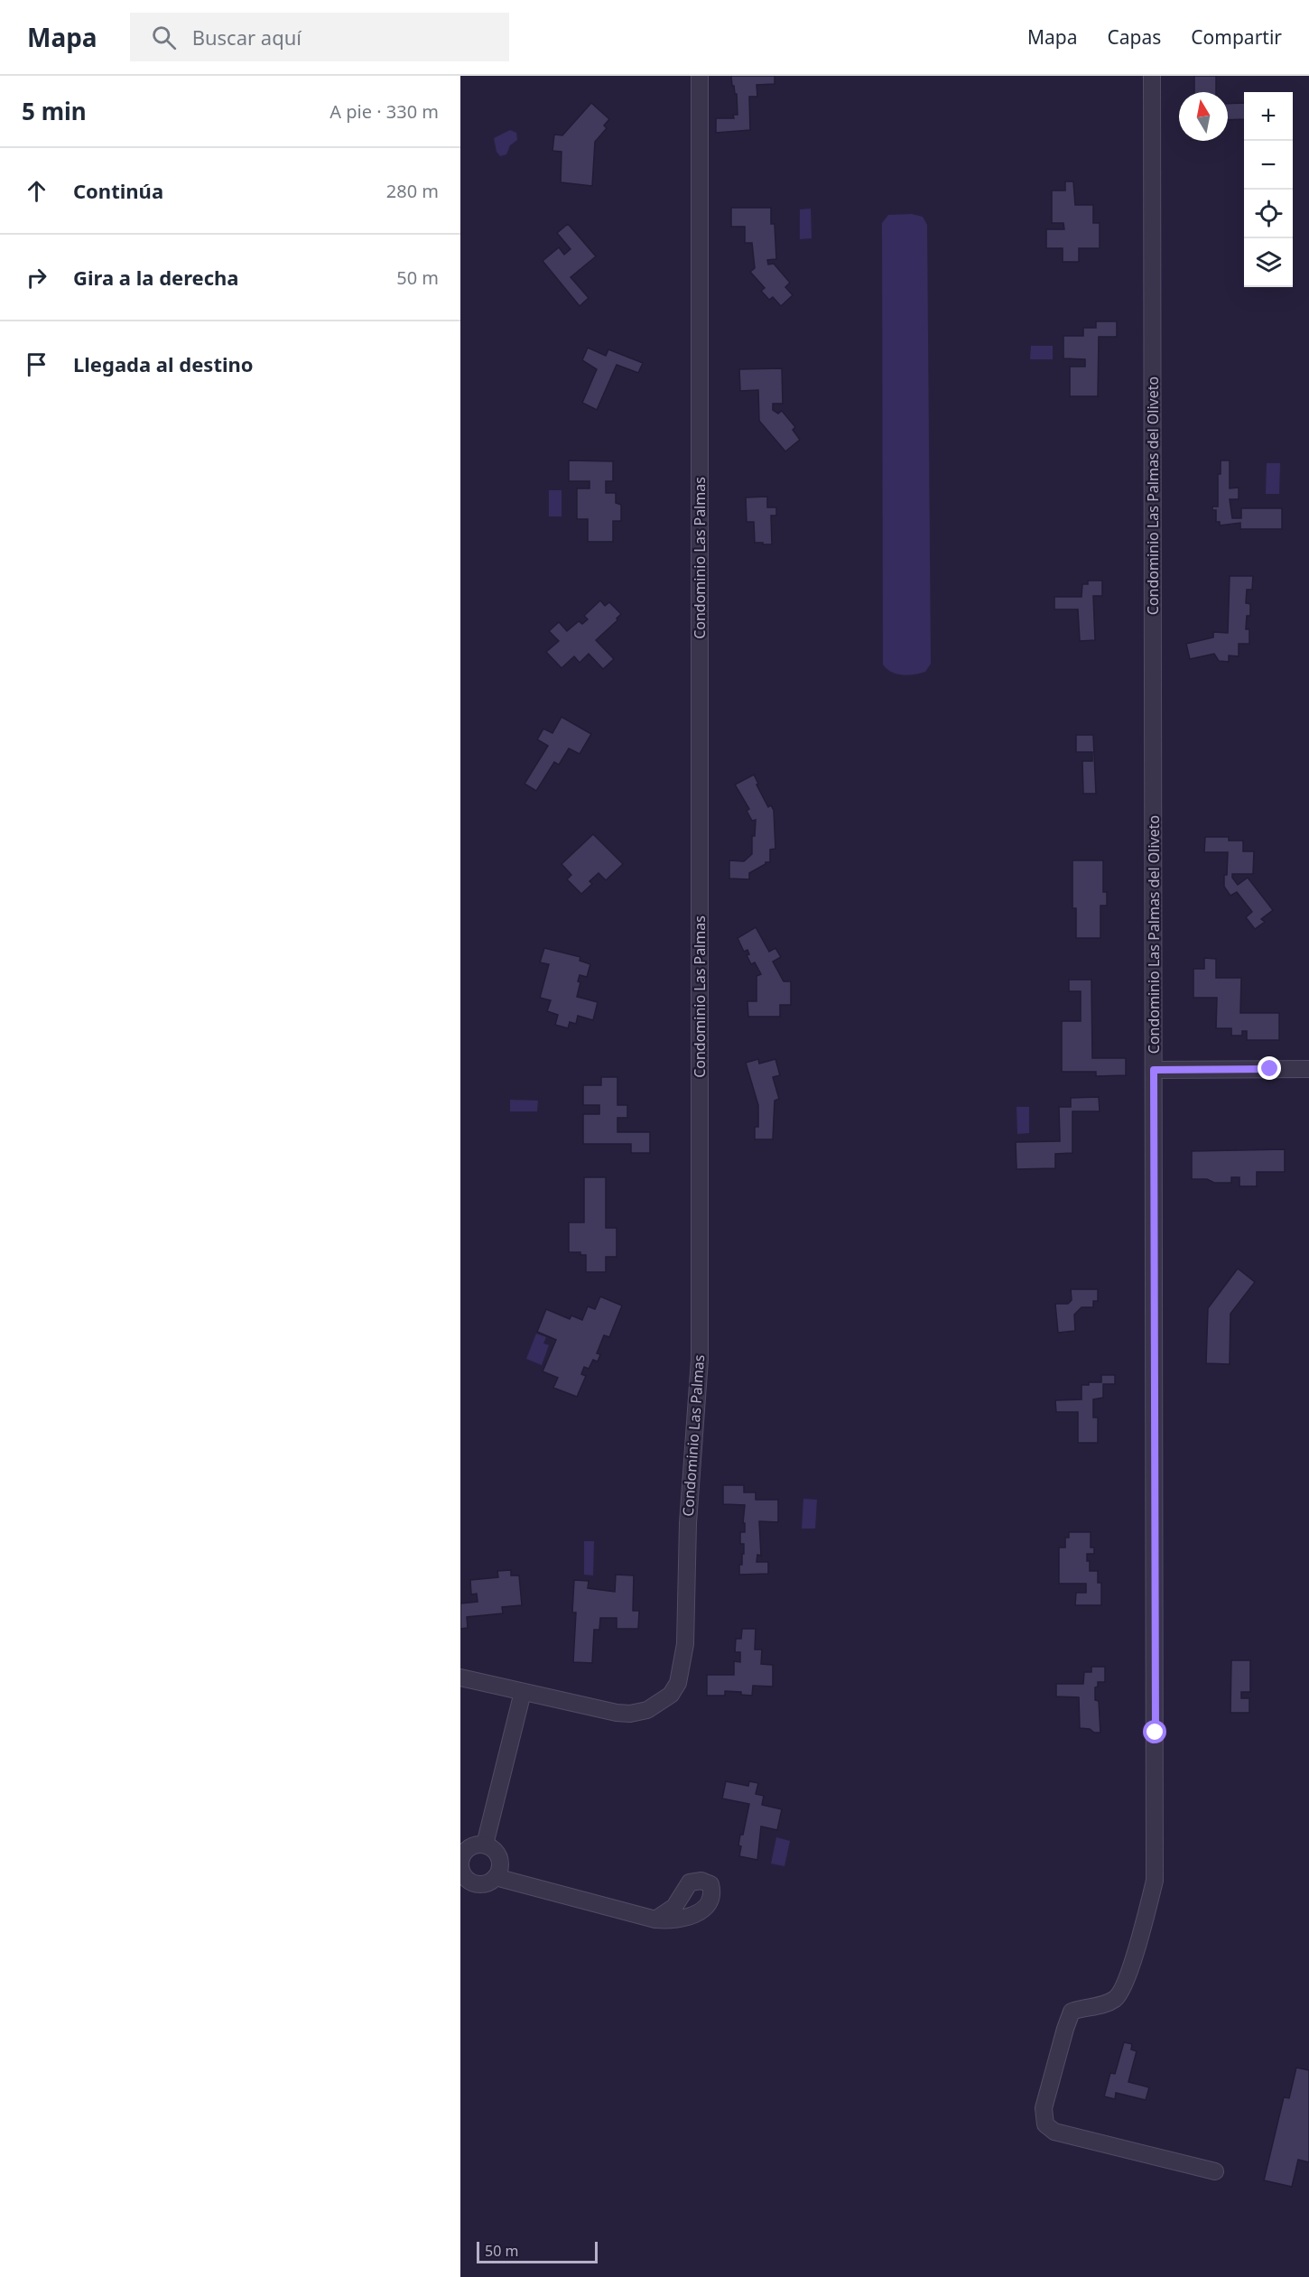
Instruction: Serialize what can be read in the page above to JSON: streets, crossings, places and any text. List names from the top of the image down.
{
  "streets": {
    "street": ["Condominio Las Palmas del Oliveto", "Condominio Las Palmas"]
  },
  "scale_bar": "50 m",
  "north": "top",
  "page": {
    "header": "Mapa",
    "search": "Buscar aquí",
    "nav": ["Mapa", "Capas", "Compartir"],
    "heading": ["5 min", "A pie · 330 m"],
    "map_buttons": ["+", "−"],
    "list": [
      ["Continúa", "280 m"],
      ["Gira a la derecha", "50 m"],
      "Llegada al destino"
    ],
    "scale": "50 m"
  }
}
